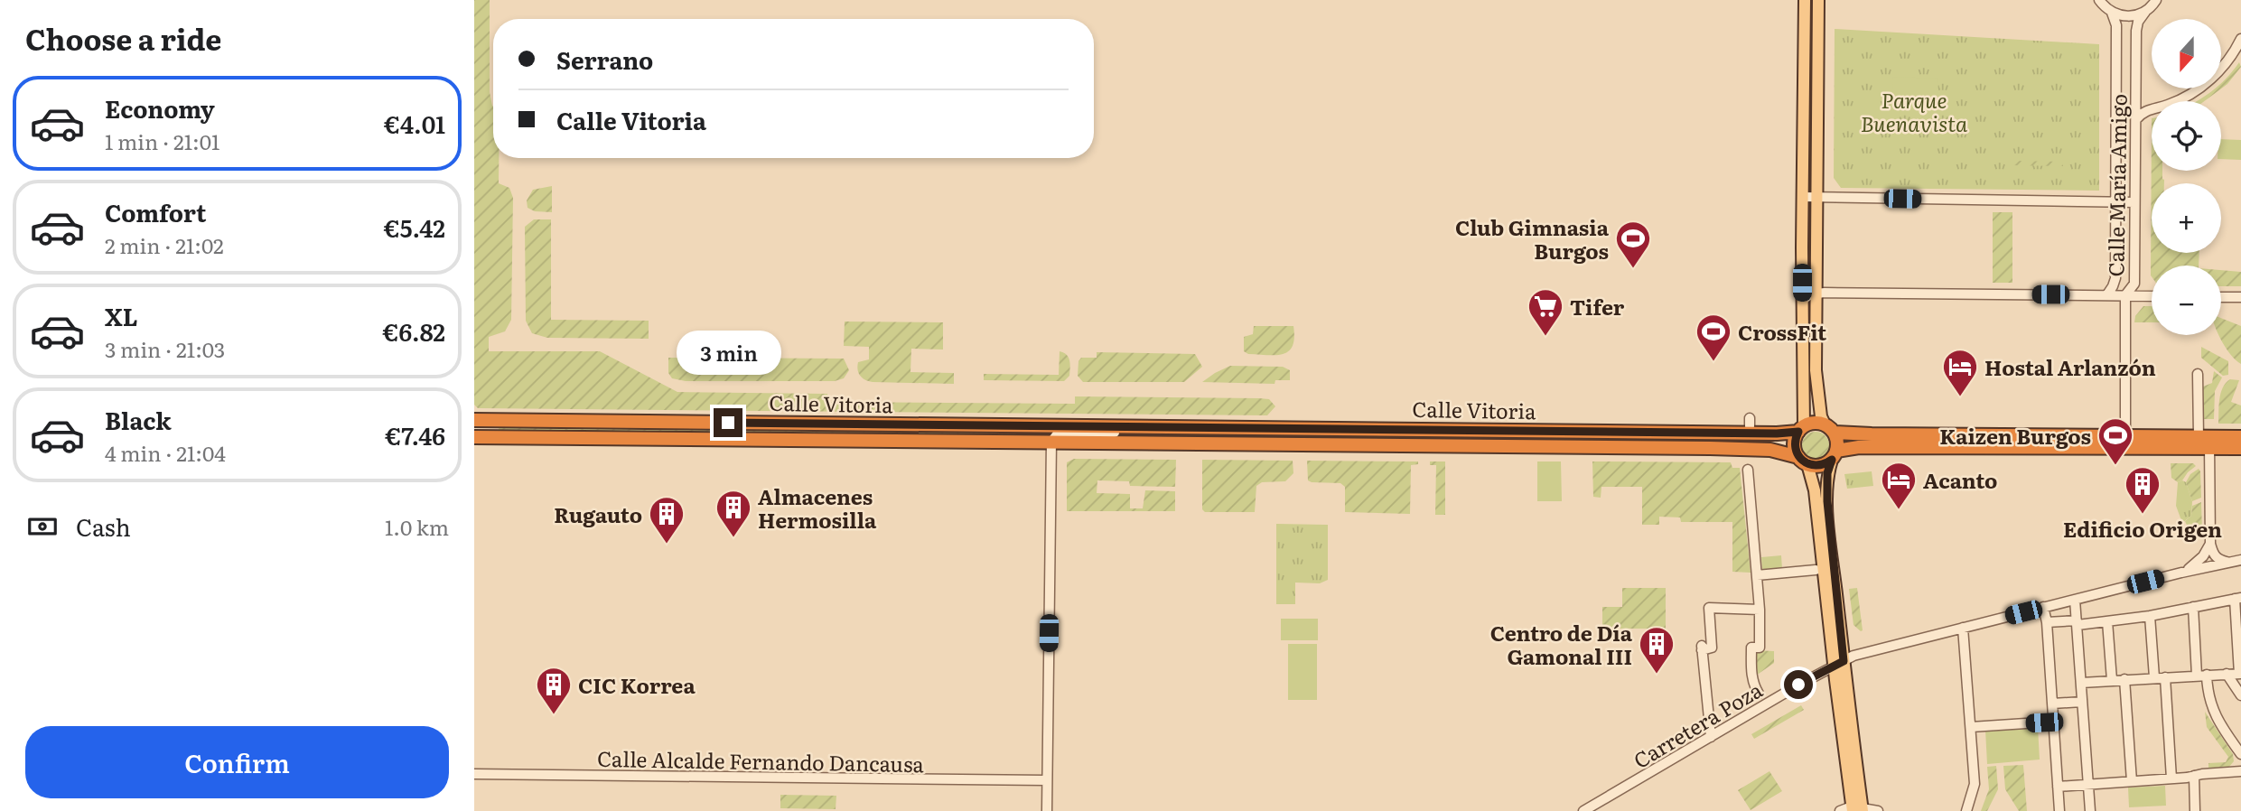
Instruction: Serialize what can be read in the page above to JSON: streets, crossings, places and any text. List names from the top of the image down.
{
  "streets": {
    "highway": ["Calle Vitoria"],
    "street": ["Calle María Amigo", "Carretera Poza", "Calle Alcalde Fernando Dancausa"]
  },
  "parks": ["Parque Buenavista"],
  "places": {
    "sports": ["Club Gimnasia Burgos", "CrossFit", "Kaizen Burgos"],
    "supermarket": ["Tifer"],
    "hotel": ["Hostal Arlanzón", "Acanto"],
    "building": [
      "Edificio Origen",
      "Almacenes Hermosilla",
      "Rugauto",
      "Centro de Día Gamonal III",
      "CIC Korrea"
    ]
  },
  "north": "bottom",
  "page": {
    "heading": "Choose a ride",
    "map_buttons": ["+", "−"],
    "banner": ["Serrano", "Calle Vitoria"],
    "list": [
      {
        "name": "Economy",
        "note": "1 min · 21:01",
        "value": "€4.01"
      },
      {
        "name": "Comfort",
        "note": "2 min · 21:02",
        "value": "€5.42"
      },
      {
        "name": "XL",
        "note": "3 min · 21:03",
        "value": "€6.82"
      },
      {
        "name": "Black",
        "note": "4 min · 21:04",
        "value": "€7.46"
      }
    ],
    "bubble": "3 min",
    "pay": ["Cash", "1.0 km"],
    "buttons": "Confirm"
  }
}
